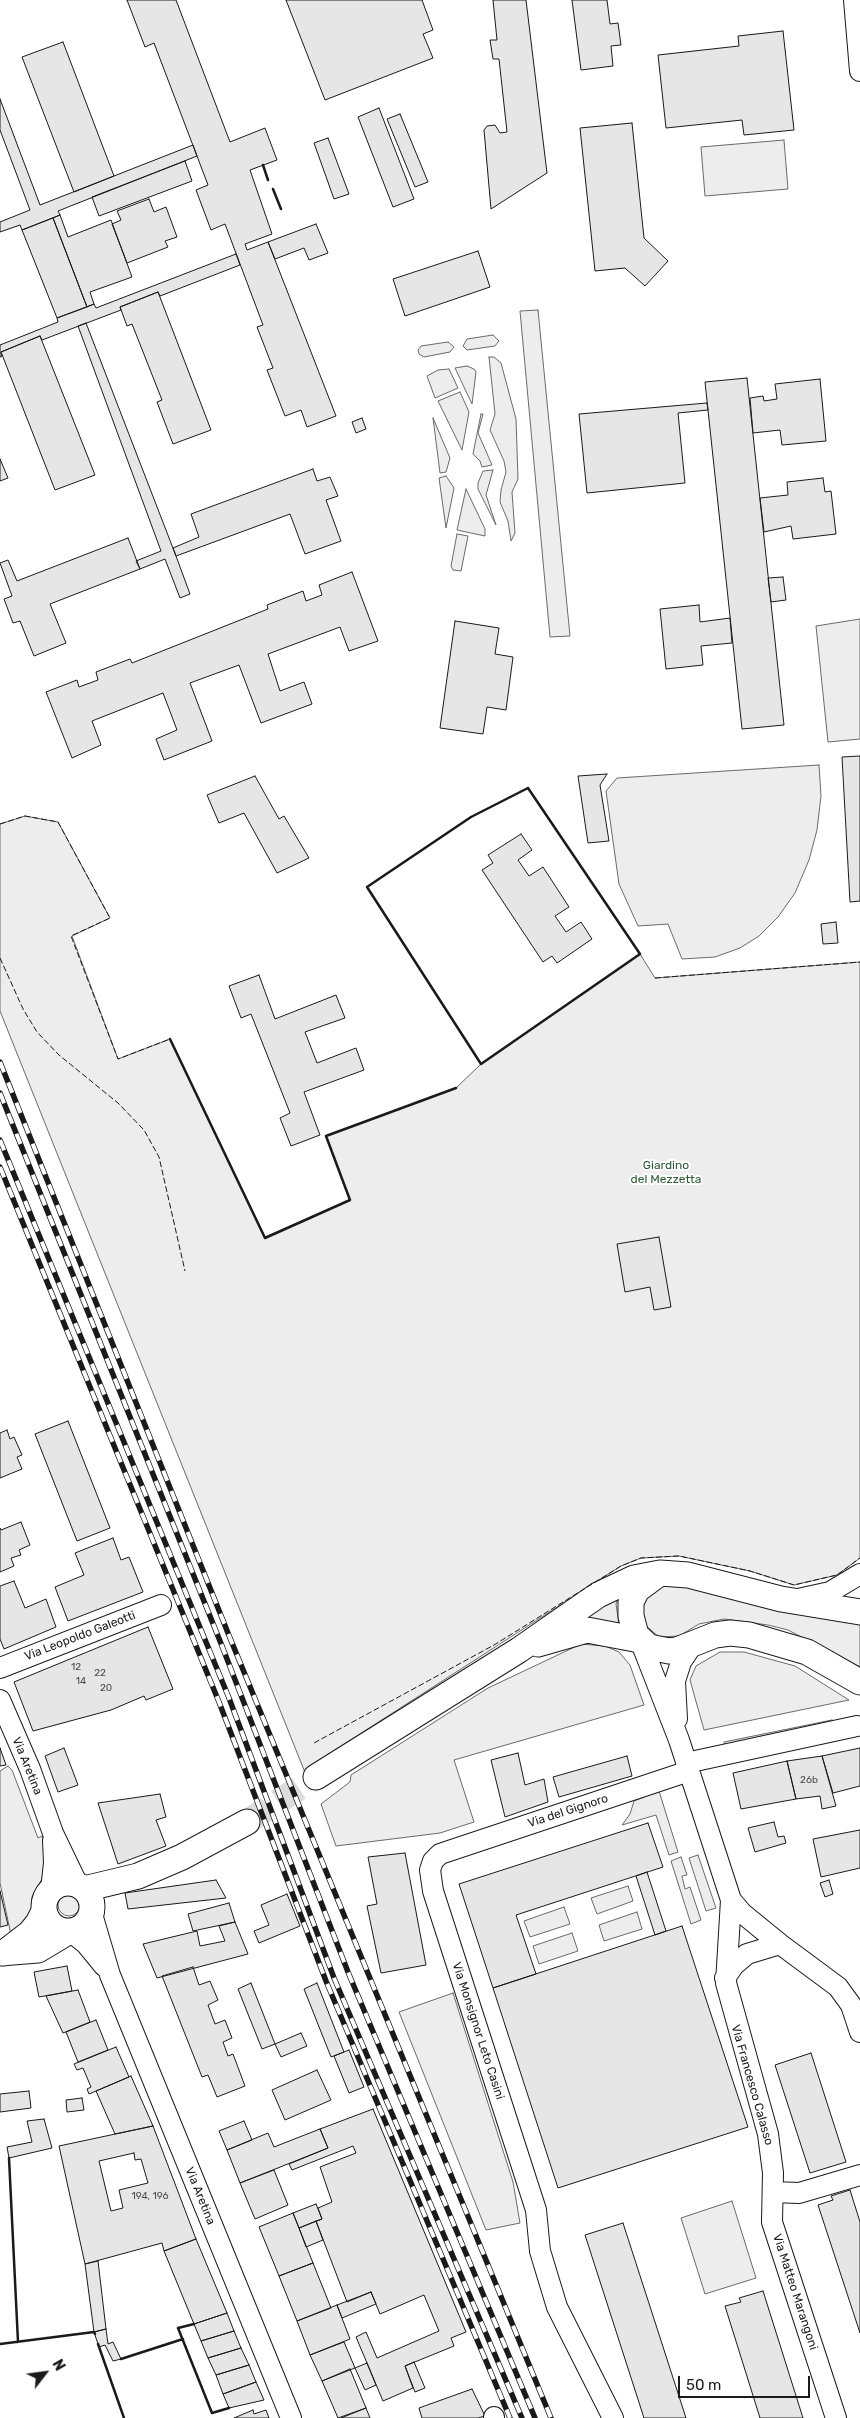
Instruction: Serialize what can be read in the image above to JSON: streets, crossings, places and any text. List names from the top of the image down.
{
  "streets": {
    "main road": ["Via Aretina"],
    "street": [
      "Via Leopoldo Galeotti",
      "Via del Gignoro",
      "Via Monsignor Leto Casini",
      "Via Francesco Calasso",
      "Via Matteo Marangoni"
    ]
  },
  "crossings": [
    ["Via del Gignoro", "Via Monsignor Leto Casini"],
    ["Via del Gignoro", "Via Francesco Calasso"],
    ["Via Francesco Calasso", "Via Matteo Marangoni"]
  ],
  "parks": ["Giardino del Mezzetta"],
  "house_numbers": [
    "12",
    "22",
    "14",
    "20",
    "26b",
    "194, 196"
  ],
  "scale_bar": "50 m",
  "north": "top right"
}
